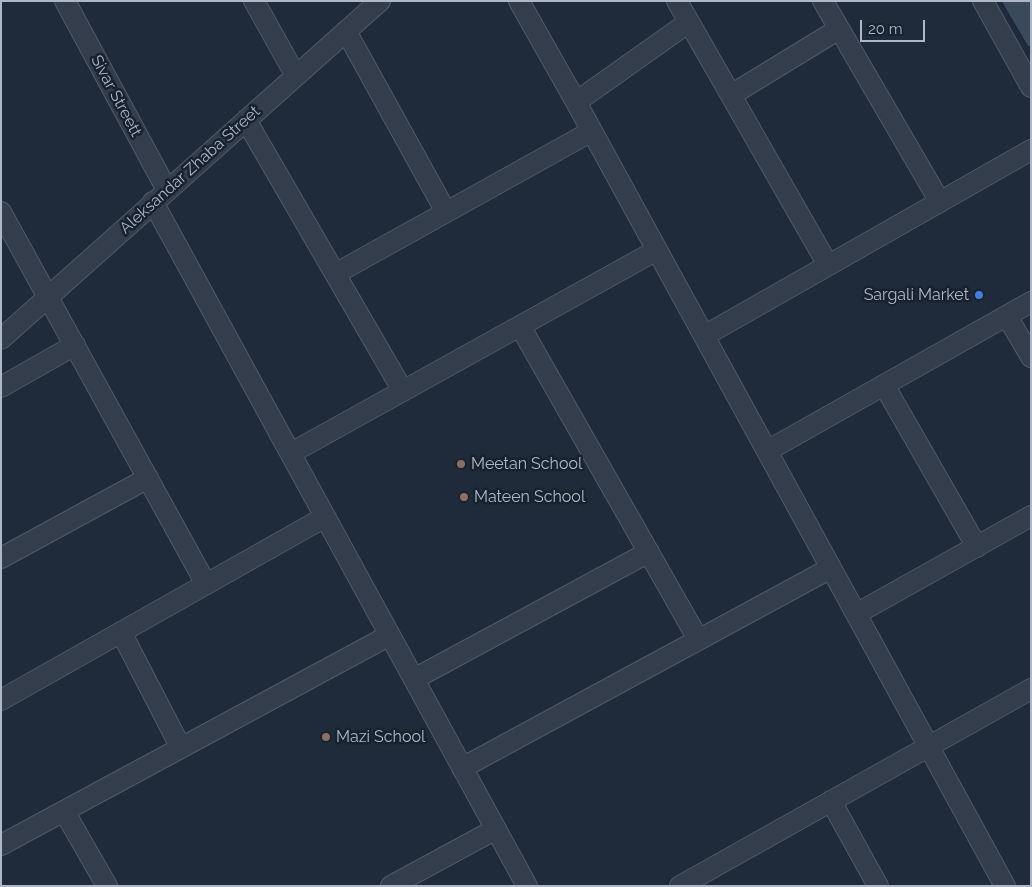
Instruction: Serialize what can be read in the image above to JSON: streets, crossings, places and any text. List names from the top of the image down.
{
  "streets": {
    "street": ["Sivar Streett", "Aleksandar Zhaba Street"]
  },
  "crossings": [
    ["Sivar Streett", "Aleksandar Zhaba Street"]
  ],
  "places": [
    "Sargali Market",
    "Meetan School",
    "Mateen School",
    "Mazi School"
  ],
  "scale_bar": "20 m"
}
